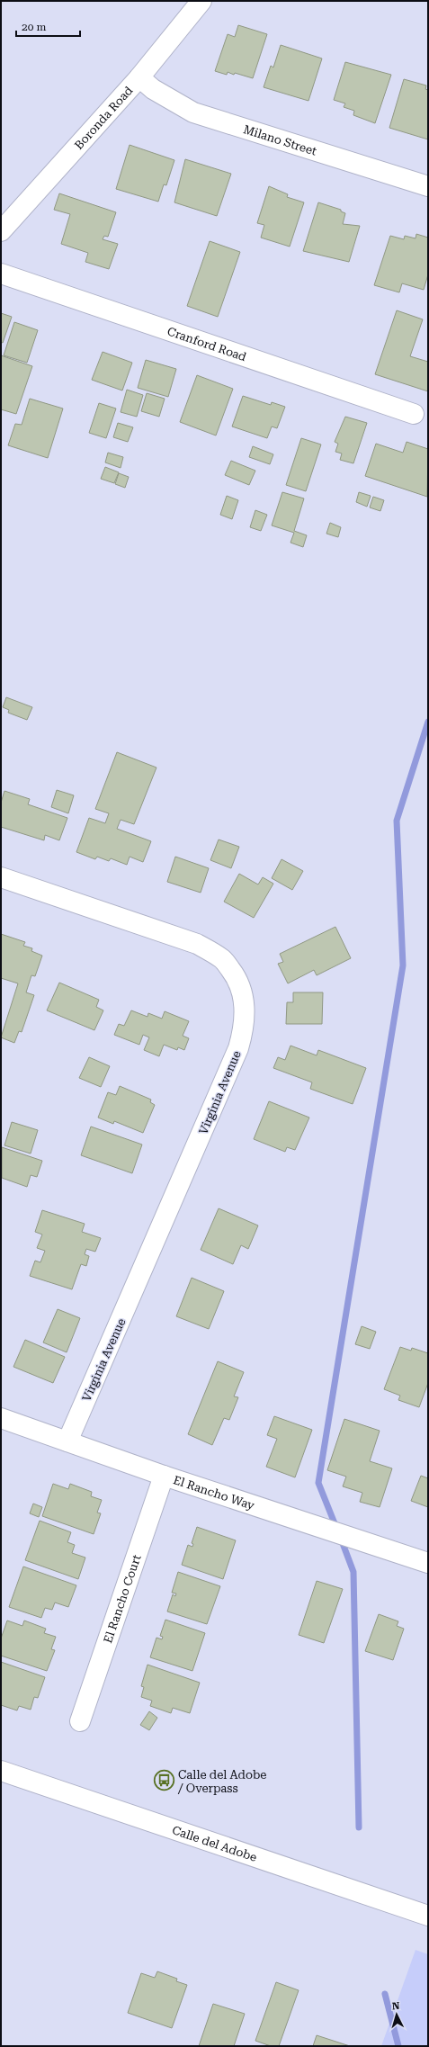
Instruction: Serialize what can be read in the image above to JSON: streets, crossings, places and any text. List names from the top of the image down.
{
  "streets": {
    "street": [
      "Boronda Road",
      "Milano Street",
      "Cranford Road",
      "Virginia Avenue",
      "El Rancho Way",
      "El Rancho Court",
      "Calle del Adobe"
    ]
  },
  "crossings": [
    ["Boronda Road", "Milano Street"],
    ["Virginia Avenue", "El Rancho Way"],
    ["El Rancho Way", "El Rancho Court"]
  ],
  "places": {
    "bus stop": ["Calle del Adobe / Overpass"]
  },
  "scale_bar": "20 m",
  "north": "top"
}
